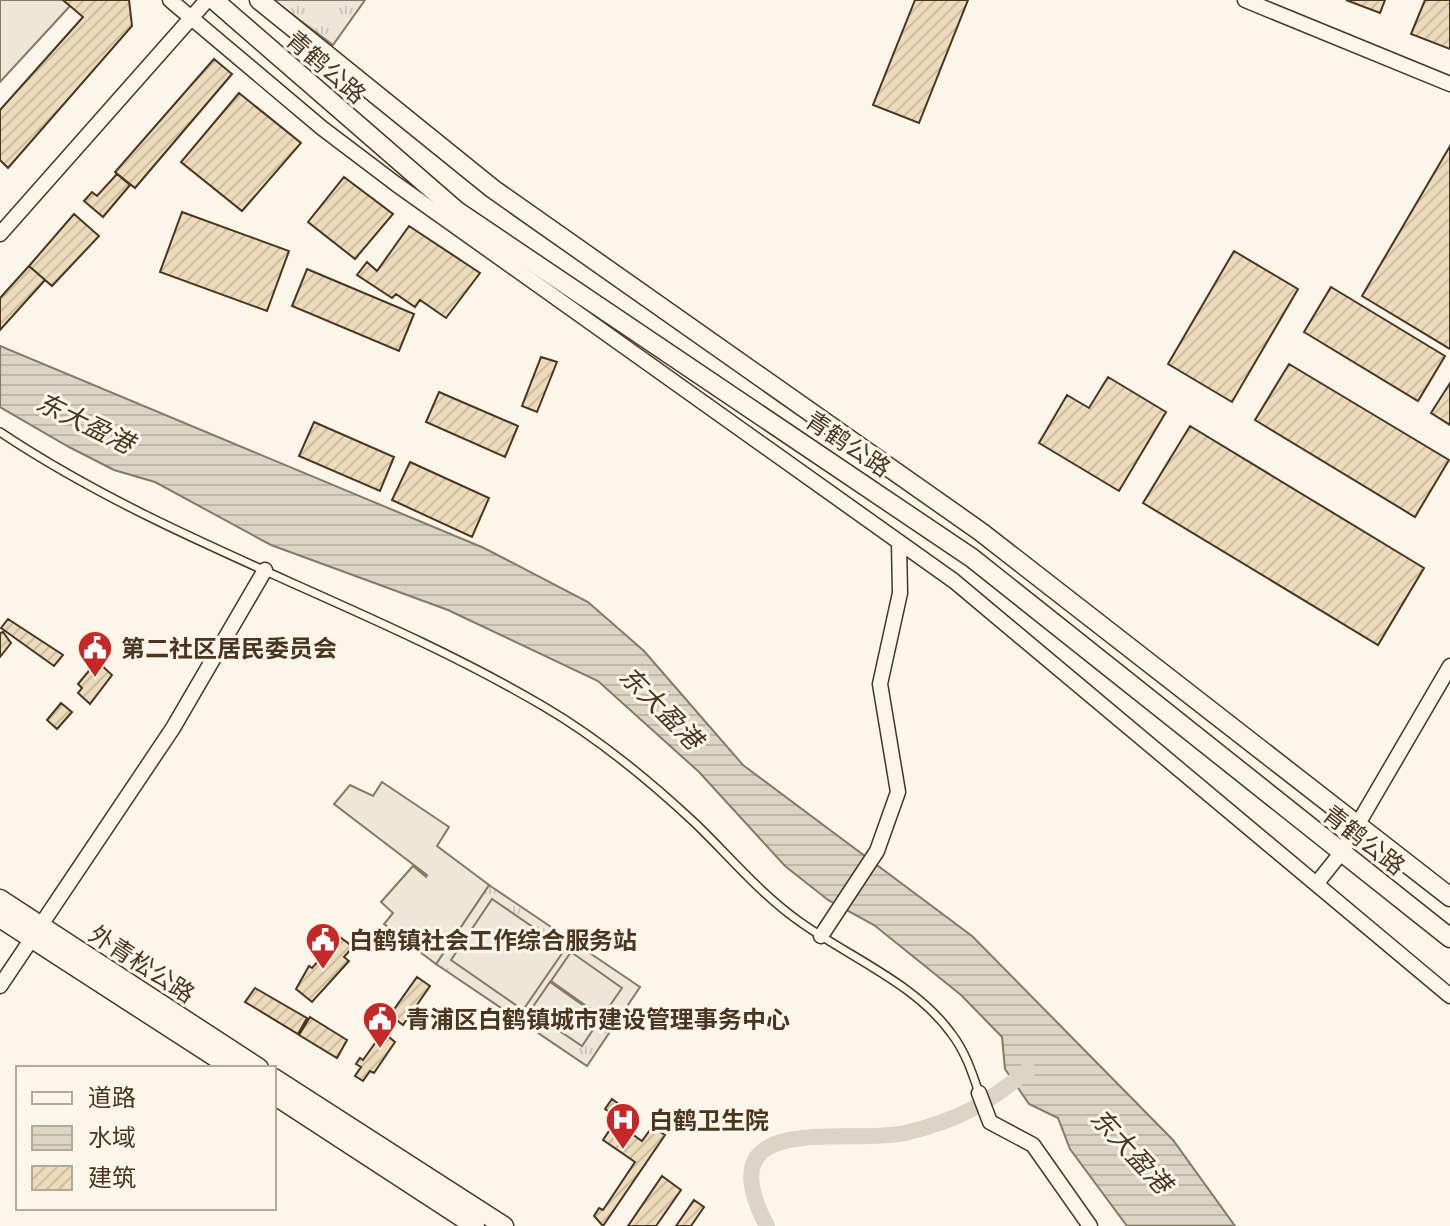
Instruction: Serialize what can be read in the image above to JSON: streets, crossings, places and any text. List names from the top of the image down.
{
  "streets": {
    "main road": ["青鹤公路", "外青松公路"]
  },
  "water": ["东大盈港"],
  "places": {
    "public building": ["第二社区居民委员会", "白鹤镇社会工作综合服务站", "青浦区白鹤镇城市建设管理事务中心"],
    "hospital": ["白鹤卫生院"]
  },
  "legend": ["道路", "水域", "建筑"]
}
